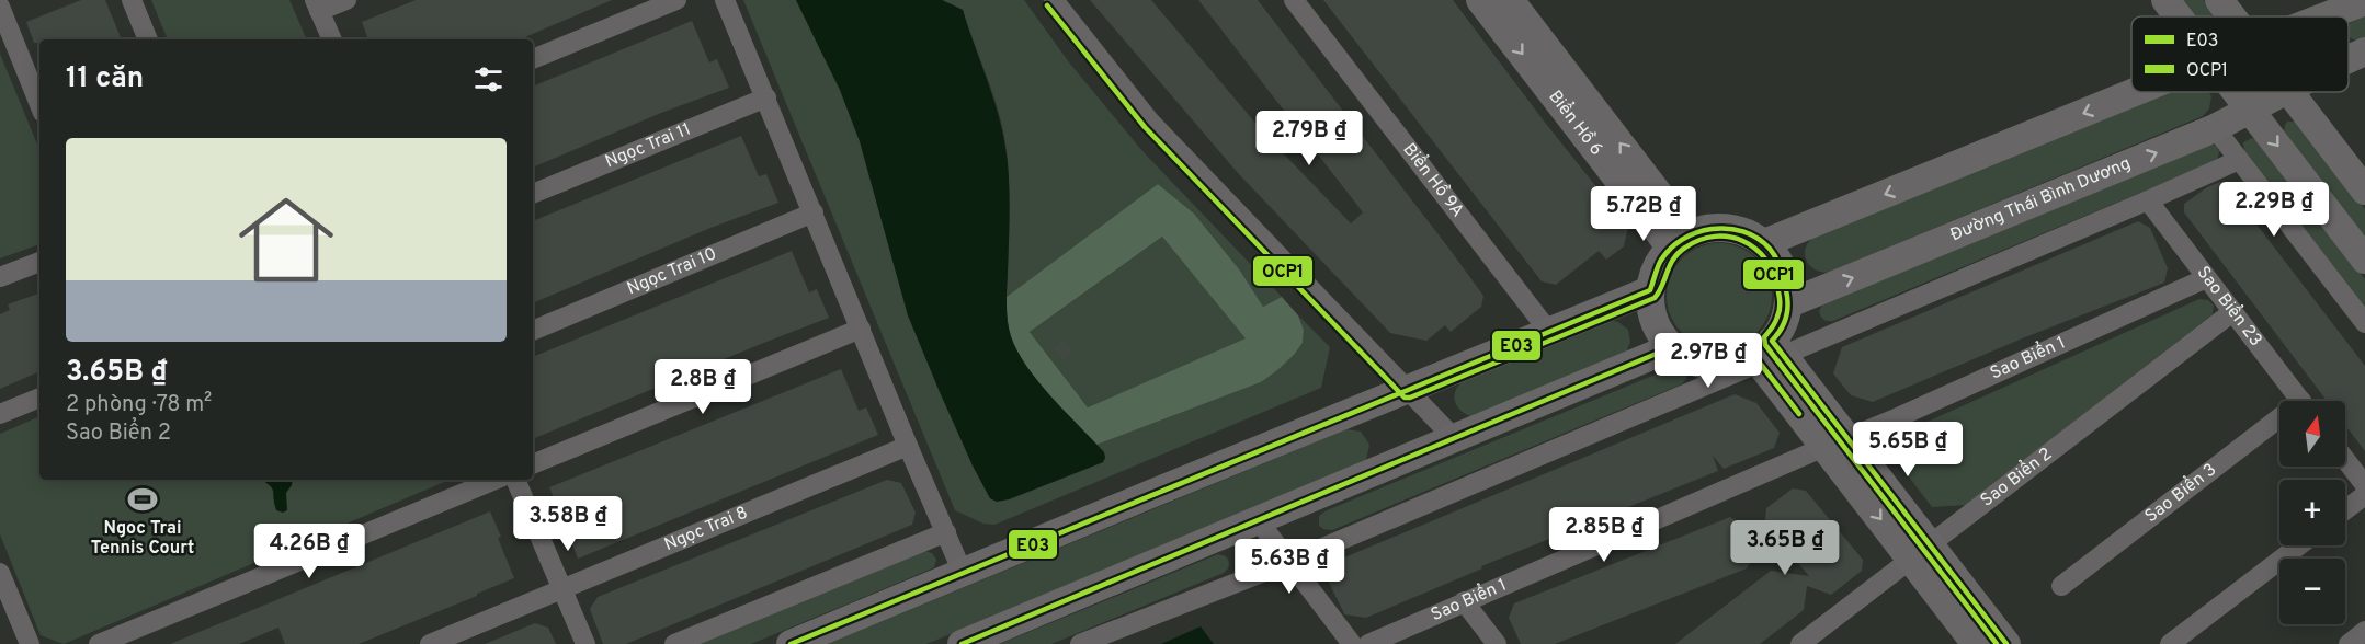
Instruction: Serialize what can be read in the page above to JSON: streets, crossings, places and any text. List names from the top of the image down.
{
  "streets": {
    "main road": ["Biển Hồ 6", "Đường Thái Bình Dương"],
    "street": [
      "Ngọc Trai 11",
      "Biển Hồ 9A",
      "Ngọc Trai 10",
      "Sao Biển 23",
      "Sao Biển 1",
      "Sao Biển 2",
      "Sao Biển 3",
      "Ngọc Trai 8"
    ]
  },
  "crossings": [
    ["Biển Hồ 6", "Đường Thái Bình Dương"],
    ["Sao Biển 23", "Sao Biển 1"],
    ["Sao Biển 23", "Sao Biển 2"]
  ],
  "places": {
    "sports": ["Ngoc Trai Tennis Court"]
  },
  "lines": ["transit line OCP1", "transit line E03"],
  "legend": ["E03", "OCP1"],
  "north": "top",
  "page": {
    "heading": "11 căn",
    "price": [
      "2.79B ₫",
      "2.29B ₫",
      "5.72B ₫",
      "2.97B ₫",
      "2.8B ₫",
      "5.65B ₫",
      "3.58B ₫",
      "2.85B ₫",
      "3.65B ₫",
      "4.26B ₫",
      "5.63B ₫"
    ],
    "list": [
      {
        "name": "3.65B ₫",
        "note": "2 phòng · 78 m² · Sao Biển 2"
      }
    ],
    "map_buttons": ["+", "−"]
  }
}
